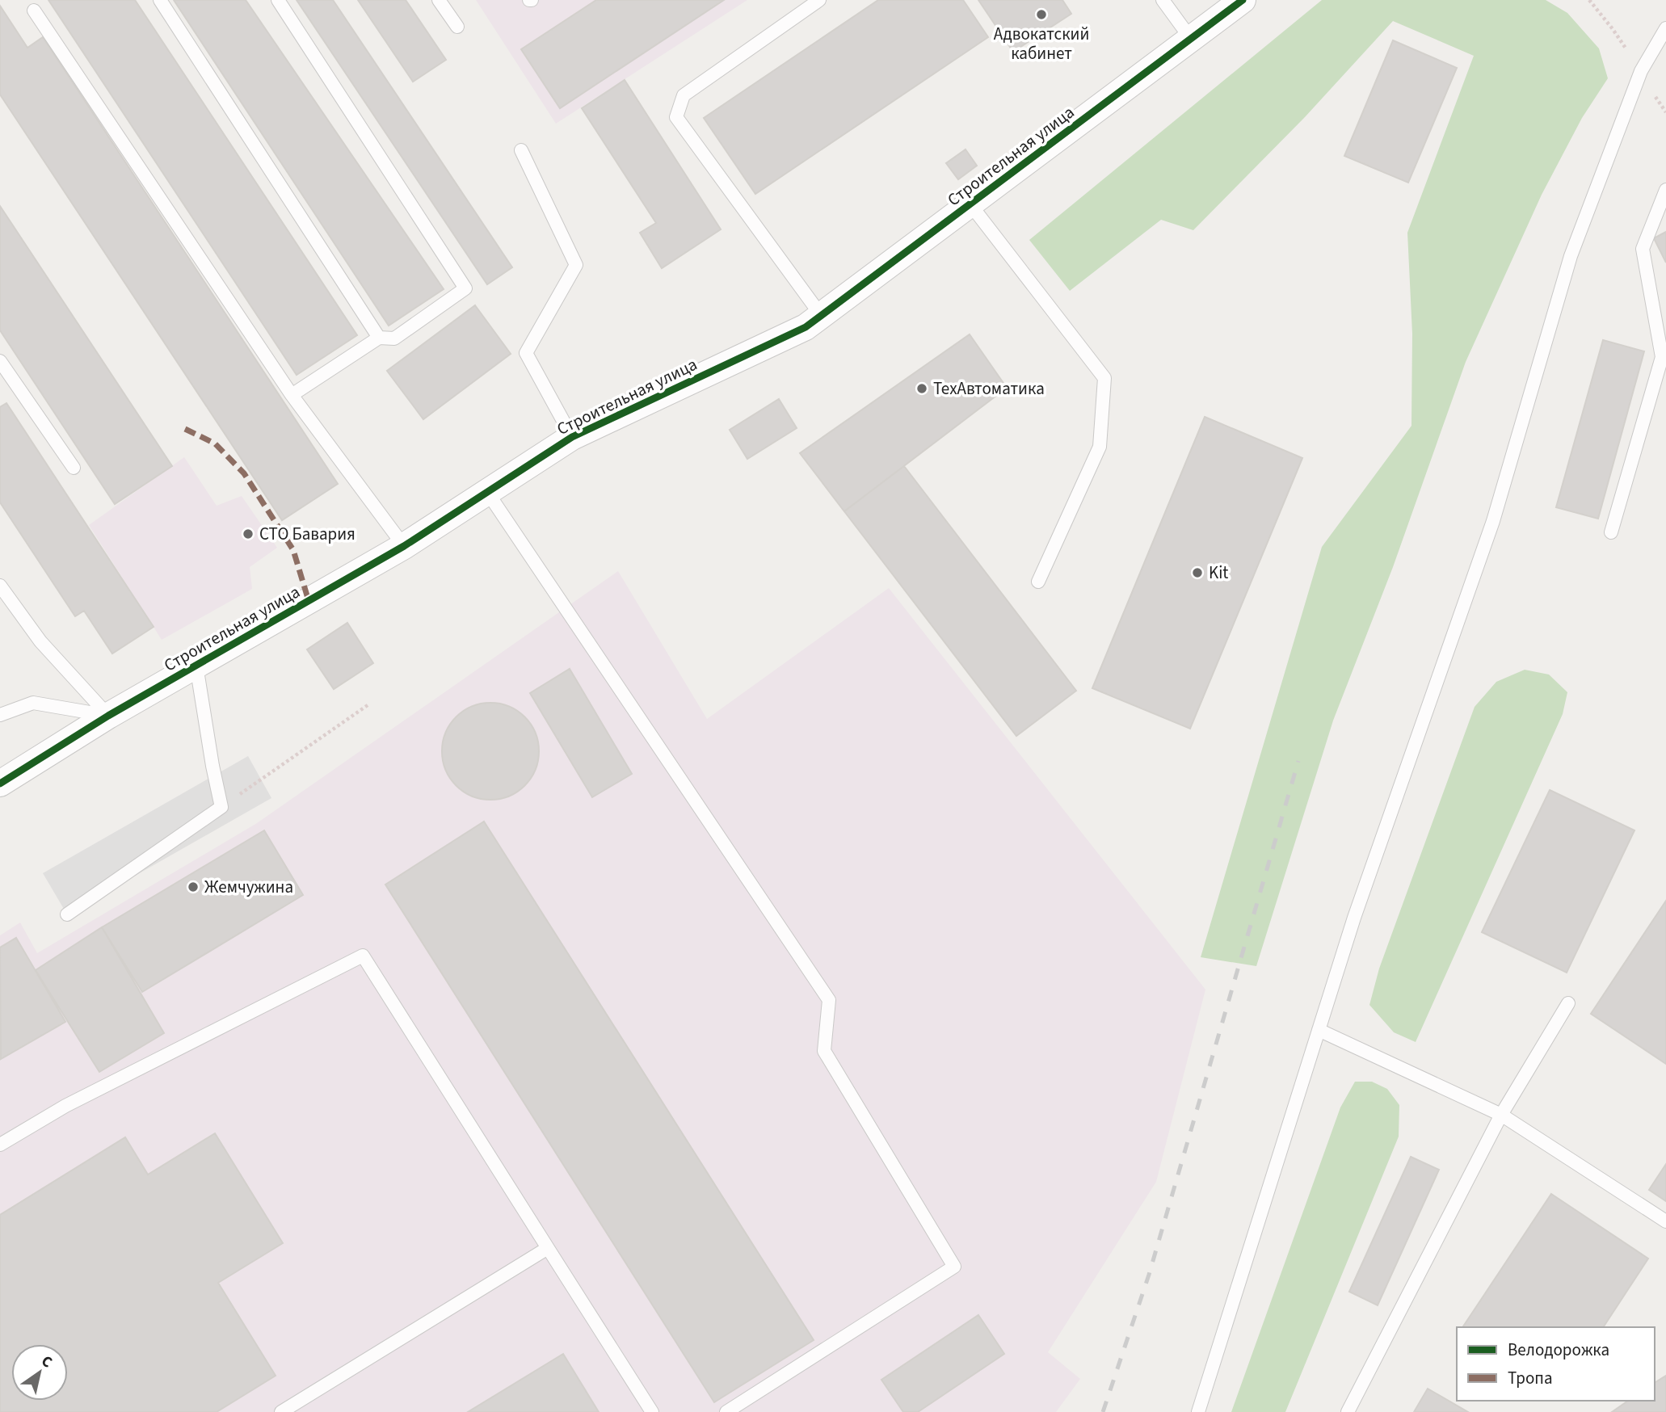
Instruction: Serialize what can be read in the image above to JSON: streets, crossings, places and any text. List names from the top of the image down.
{
  "streets": {
    "street": ["Строительная улица"]
  },
  "places": [
    "Адвокатский кабинет",
    "ТехАвтоматика",
    "СТО Бавария",
    "Kit",
    "Жемчужина"
  ],
  "legend": ["Велодорожка", "Тропа"],
  "north": "top right"
}
